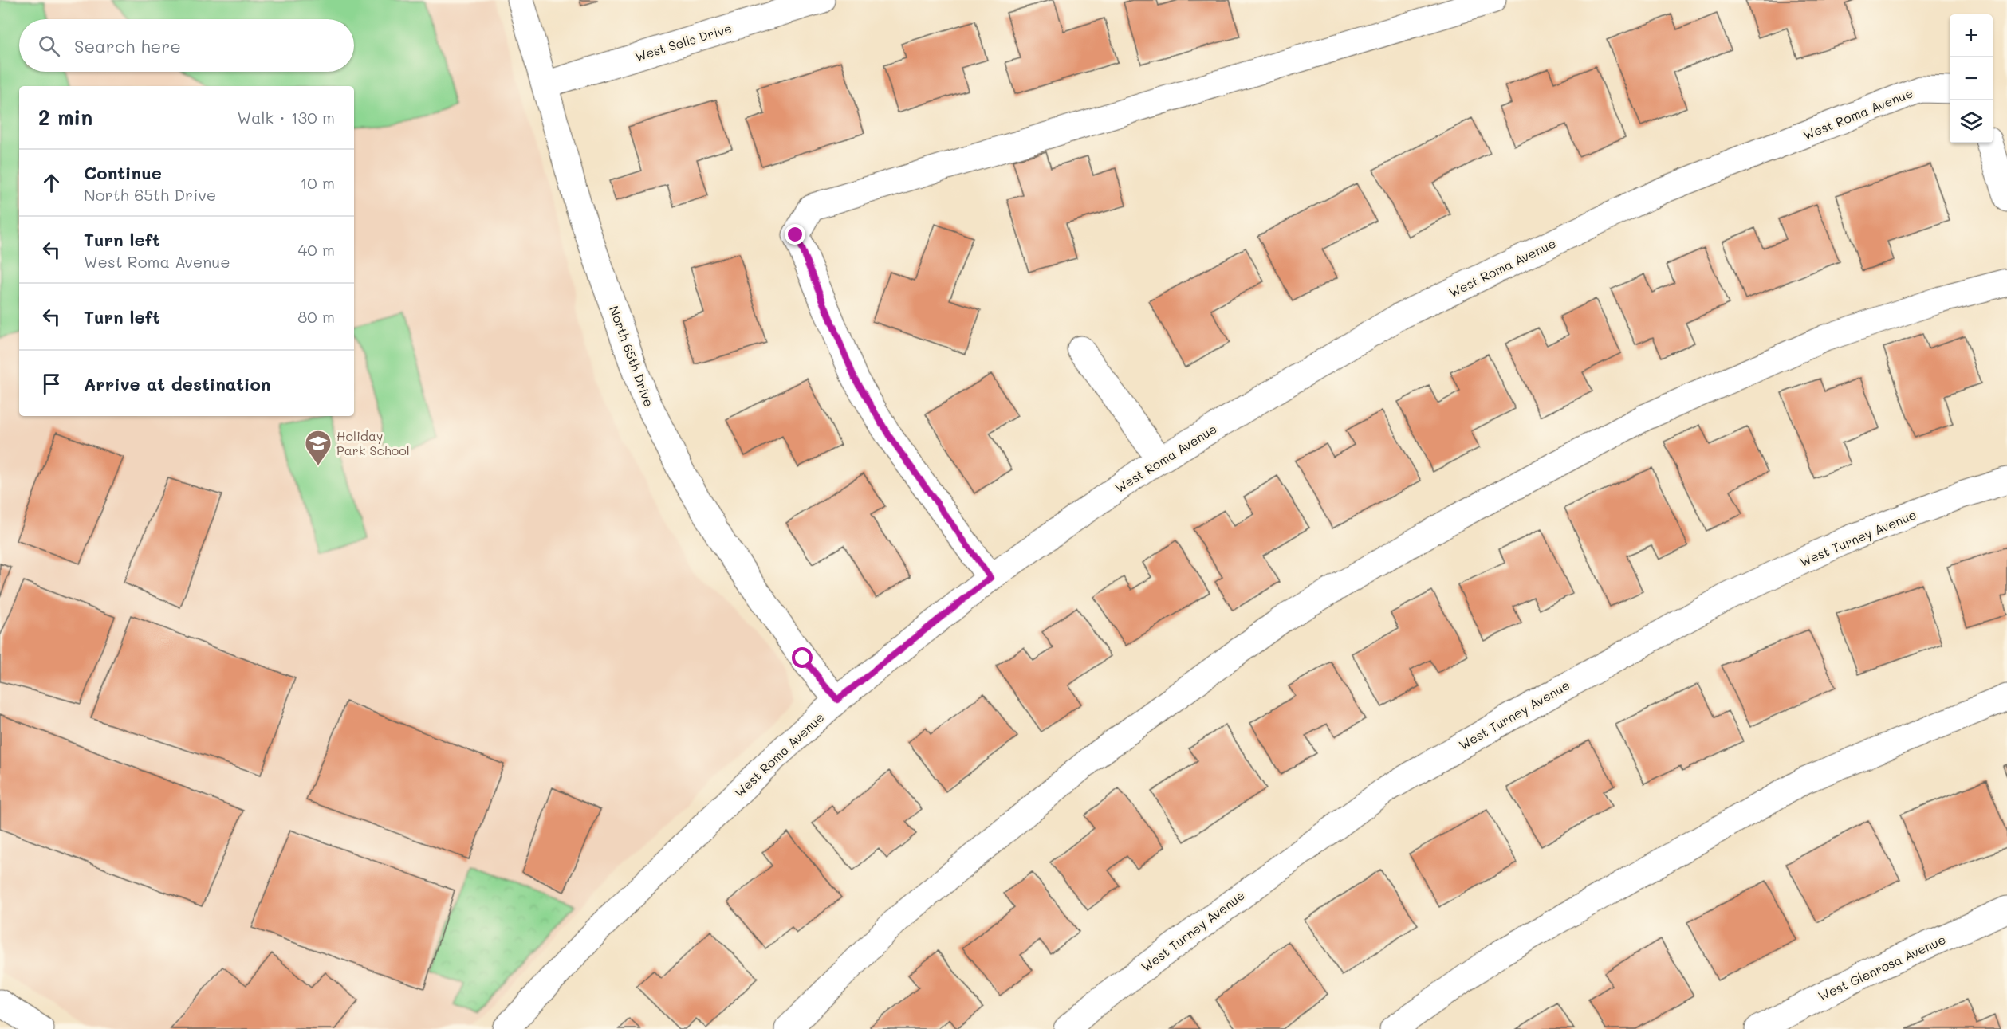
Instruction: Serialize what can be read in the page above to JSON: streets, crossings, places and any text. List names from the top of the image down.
{
  "streets": {
    "street": [
      "West Sells Drive",
      "West Roma Avenue",
      "North 65th Drive",
      "West Turney Avenue",
      "West Glenrosa Avenue"
    ]
  },
  "crossings": [
    ["West Sells Drive", "North 65th Drive"],
    ["West Roma Avenue", "North 65th Drive"]
  ],
  "places": {
    "school or university": ["Holiday Park School"]
  },
  "page": {
    "map_buttons": ["+", "−"],
    "search": "Search here",
    "heading": ["2 min", "Walk · 130 m"],
    "list": [
      ["Continue", "North 65th Drive", "10 m"],
      ["Turn left", "West Roma Avenue", "40 m"],
      ["Turn left", "80 m"],
      "Arrive at destination"
    ]
  }
}
